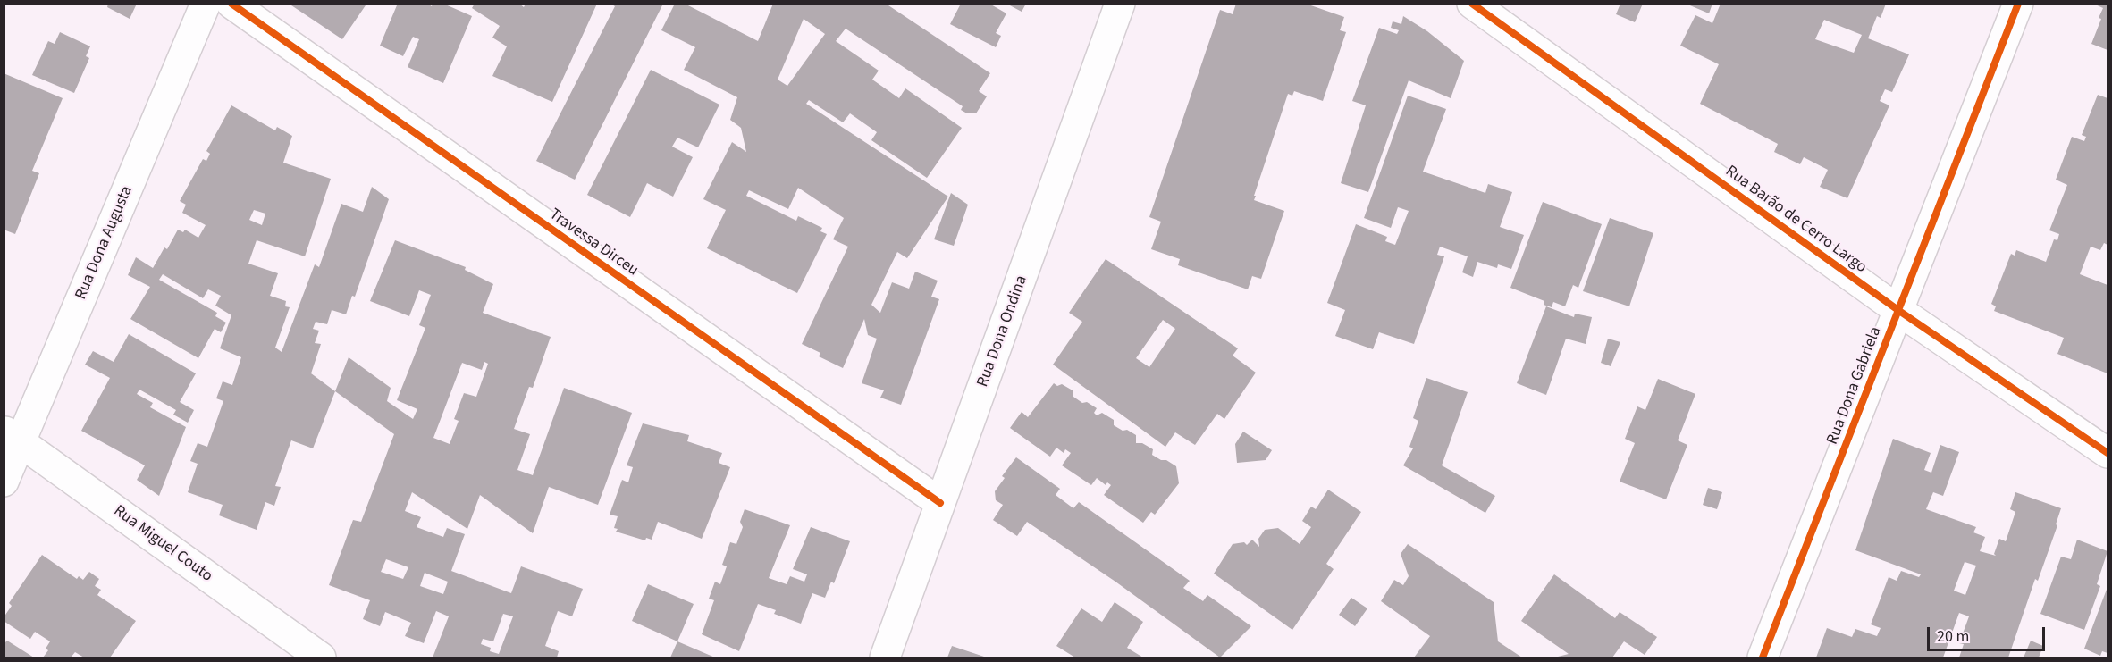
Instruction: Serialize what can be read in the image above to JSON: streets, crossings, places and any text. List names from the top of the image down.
{
  "streets": {
    "street": [
      "Rua Barão de Cerro Largo",
      "Rua Dona Augusta",
      "Travessa Dirceu",
      "Rua Dona Ondina",
      "Rua Dona Gabriela",
      "Rua Miguel Couto"
    ]
  },
  "crossings": [
    ["Rua Barão de Cerro Largo", "Rua Dona Gabriela"],
    ["Rua Dona Augusta", "Rua Miguel Couto"],
    ["Travessa Dirceu", "Rua Dona Ondina"]
  ],
  "scale_bar": "20 m"
}
